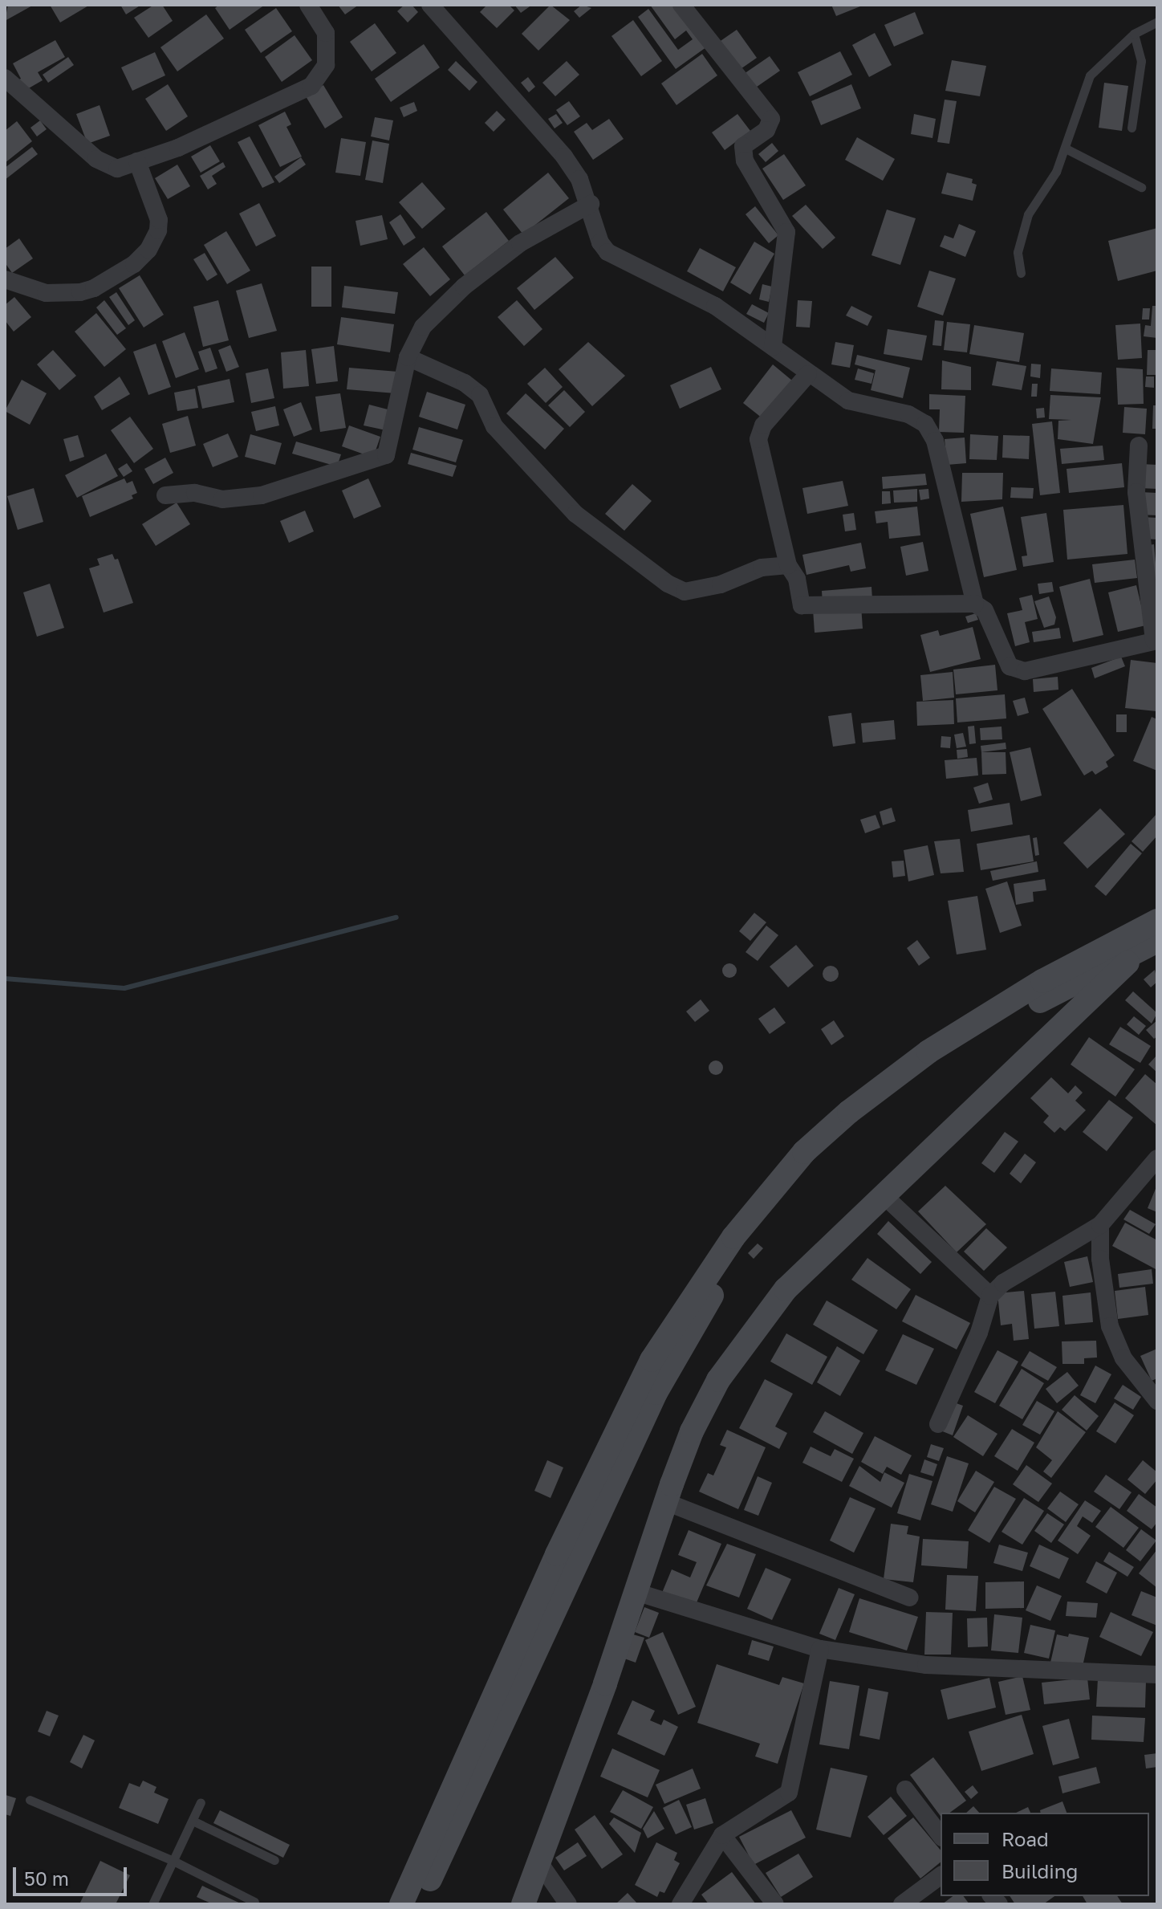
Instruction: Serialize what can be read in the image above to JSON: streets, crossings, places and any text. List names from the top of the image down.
{
  "legend": ["Road", "Building"],
  "scale_bar": "50 m"
}
